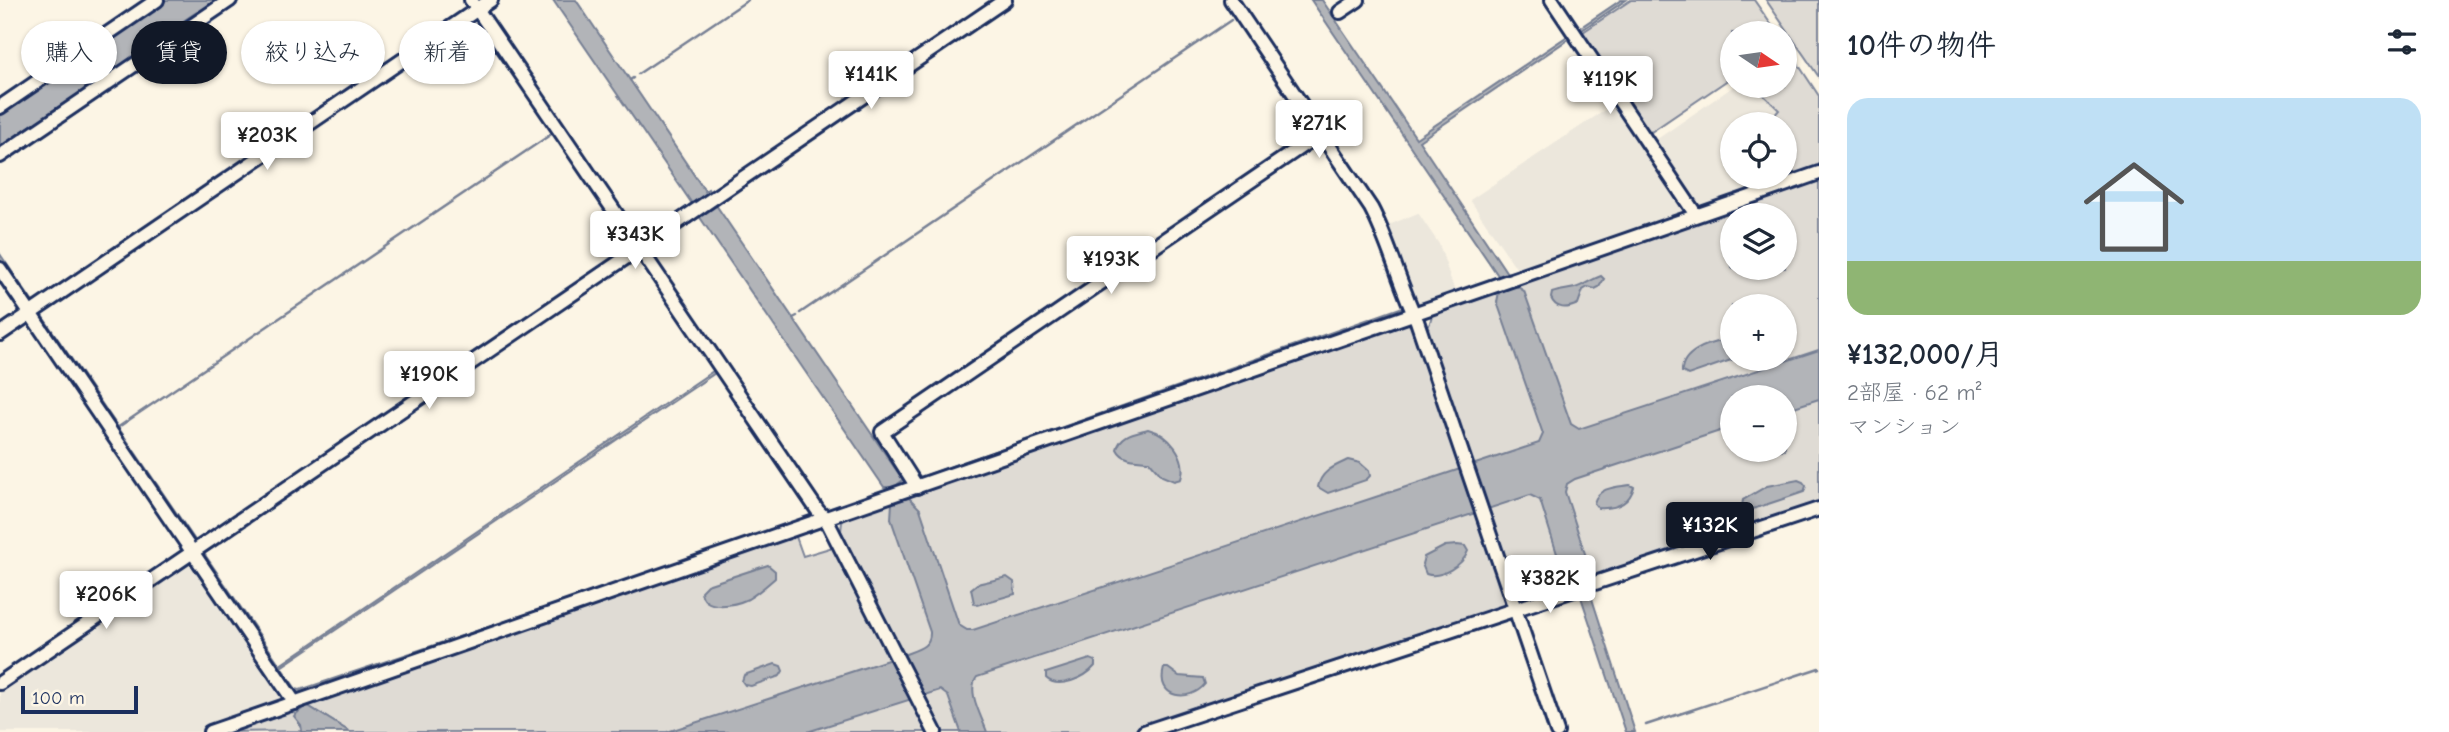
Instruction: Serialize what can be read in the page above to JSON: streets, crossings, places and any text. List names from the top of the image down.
{
  "scale_bar": "100 m",
  "north": "right",
  "page": {
    "heading": "10件の物件",
    "map_buttons": ["+", "−"],
    "chip": [
      "購入",
      "賃貸",
      "絞り込み",
      "新着"
    ],
    "price": [
      "¥141K",
      "¥119K",
      "¥271K",
      "¥203K",
      "¥343K",
      "¥193K",
      "¥190K",
      "¥132K",
      "¥382K",
      "¥206K"
    ],
    "list": [
      {
        "name": "¥132,000/月",
        "note": "2部屋 · 62 m² · マンション"
      }
    ],
    "scale": "100 m"
  }
}
